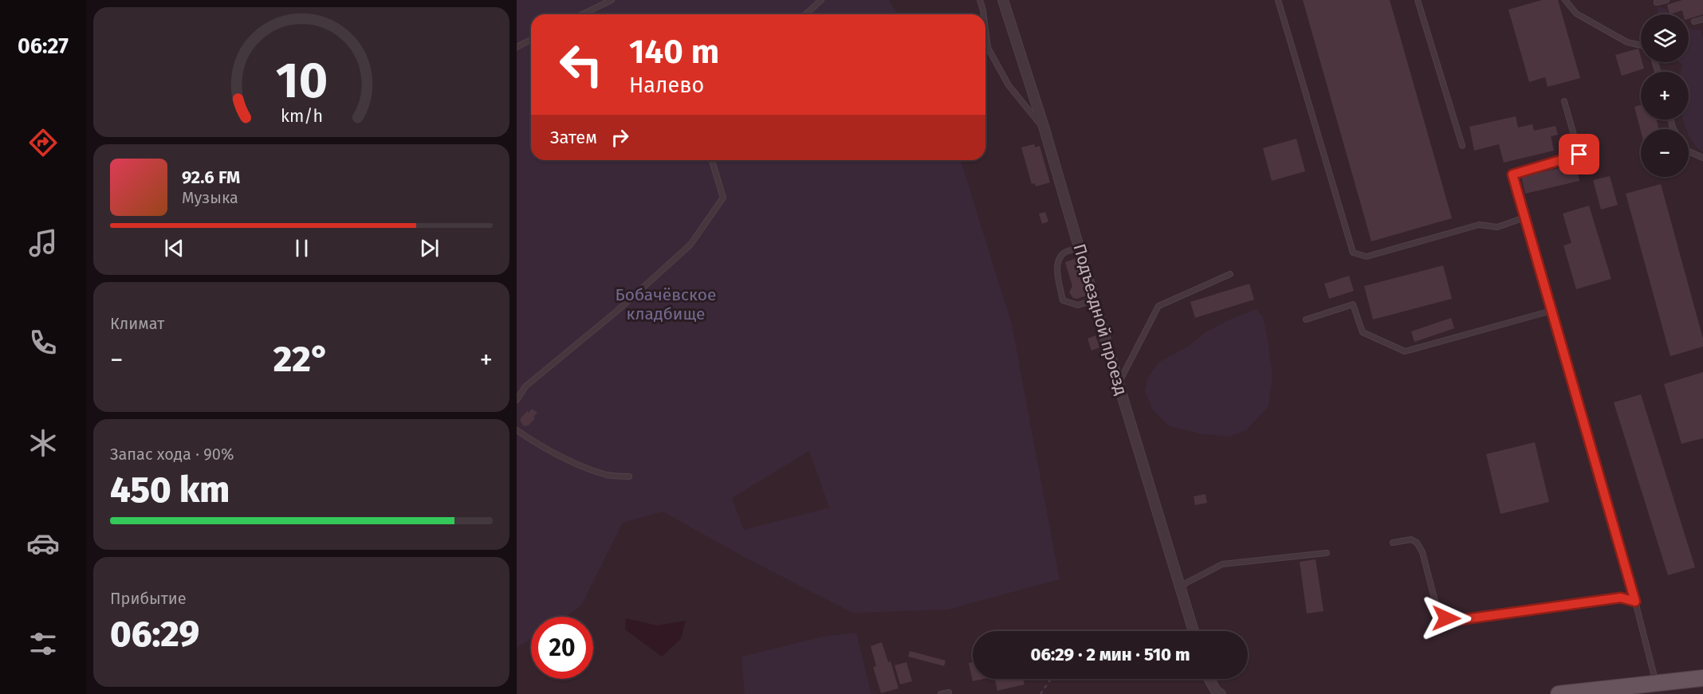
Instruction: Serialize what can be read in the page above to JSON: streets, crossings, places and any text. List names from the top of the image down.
{
  "streets": {
    "street": ["Подъездной проезд"]
  },
  "parks": ["Бобачёвское кладбище"],
  "page": {
    "tabs": "06:27",
    "map_buttons": ["+", "−"],
    "turn": ["140 m", "Налево"],
    "then": "Затем",
    "song": ["92.6 FM", "Музыка"],
    "tile": [
      "Климат",
      ["Запас хода · 90%", "450 km"],
      ["Прибытие", "06:29"]
    ],
    "heat": ["−", "22°", "+"],
    "limit": "20",
    "trip": "06:29 · 2 мин · 510 m",
    "gauge": ["10", "km/h"]
  }
}
